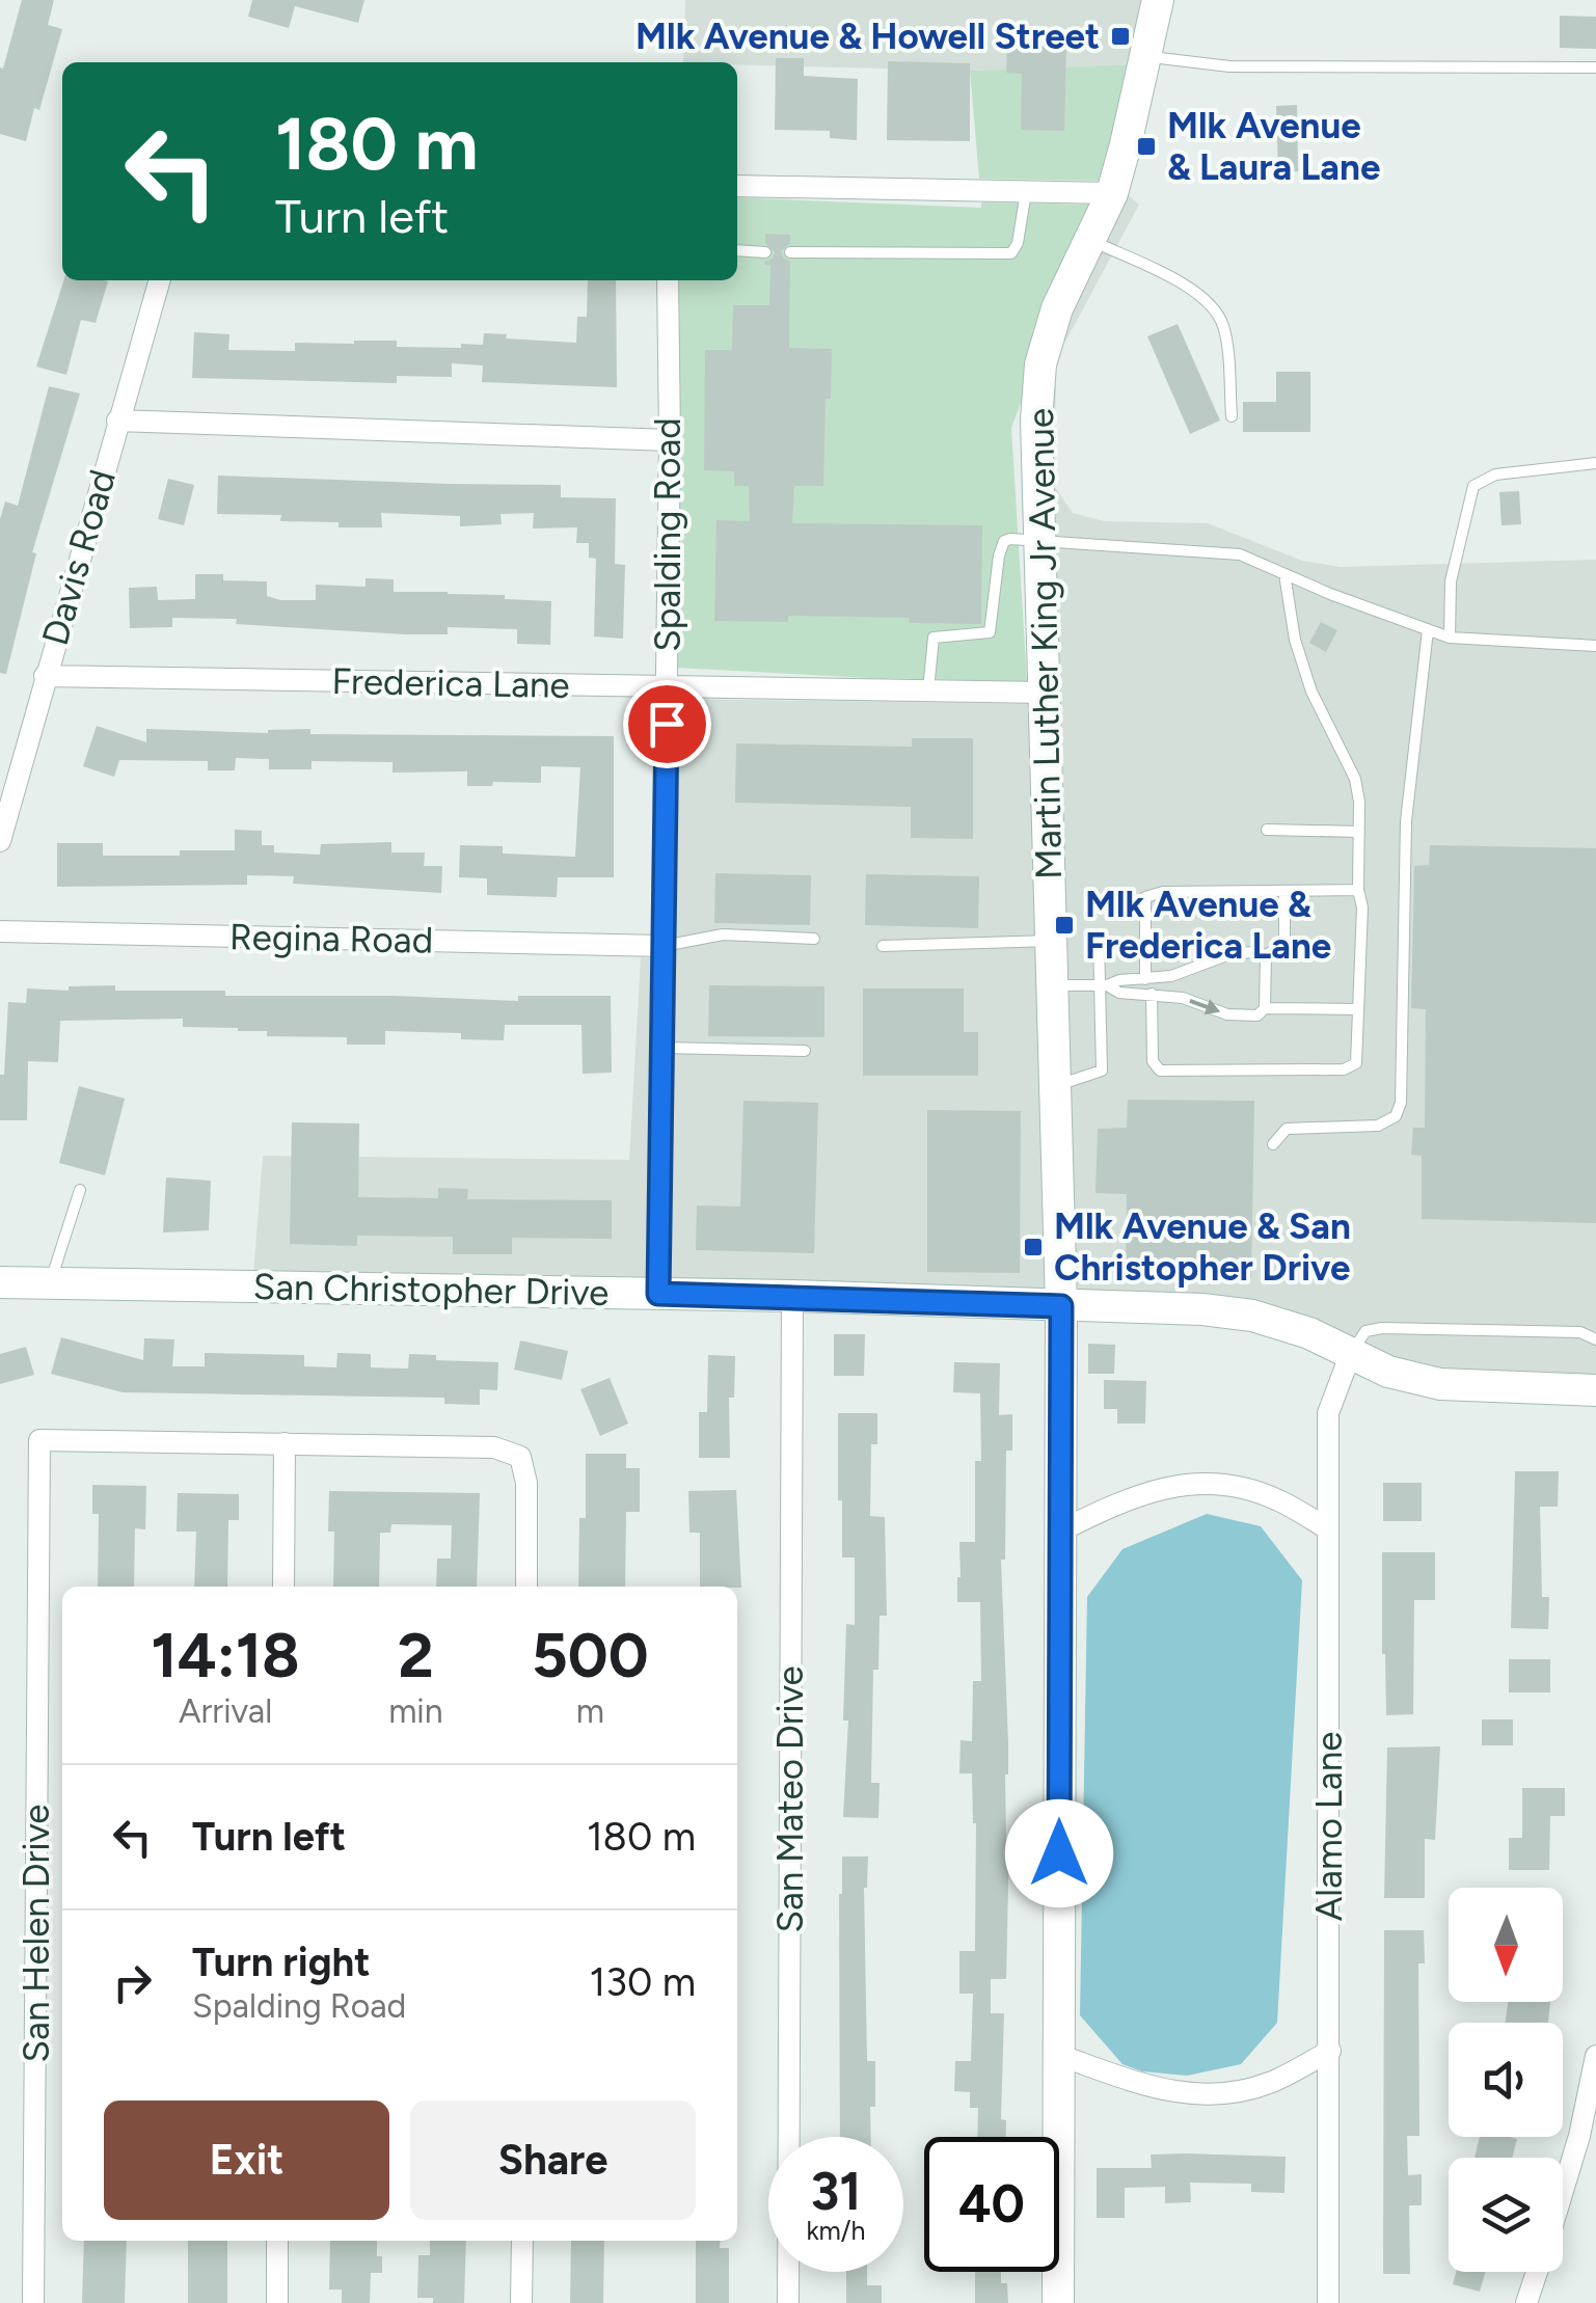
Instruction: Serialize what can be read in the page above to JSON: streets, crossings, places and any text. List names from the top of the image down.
{
  "streets": {
    "street": [
      "Spalding Road",
      "Davis Road",
      "Martin Luther King Jr Avenue",
      "Frederica Lane",
      "Regina Road",
      "San Christopher Drive",
      "San Mateo Drive",
      "Alamo Lane",
      "San Helen Drive"
    ]
  },
  "crossings": [
    ["Spalding Road", "Frederica Lane"],
    ["Spalding Road", "Regina Road"],
    ["Spalding Road", "San Christopher Drive"],
    ["Davis Road", "Frederica Lane"],
    ["Martin Luther King Jr Avenue", "Frederica Lane"],
    ["Martin Luther King Jr Avenue", "San Christopher Drive"],
    ["San Christopher Drive", "San Mateo Drive"],
    ["San Christopher Drive", "Alamo Lane"]
  ],
  "places": {
    "transit": [
      "Mlk Avenue & Howell Street",
      "Mlk Avenue & Laura Lane",
      "Mlk Avenue & Frederica Lane",
      "Mlk Avenue & San Christopher Drive"
    ]
  },
  "north": "bottom",
  "page": {
    "turn": ["180 m", "Turn left"],
    "eta": [
      "14:18",
      "Arrival",
      "2",
      "min",
      "500",
      "m"
    ],
    "list": [
      {
        "name": "Turn left",
        "value": "180 m"
      },
      {
        "name": "Turn right",
        "note": "Spalding Road",
        "value": "130 m"
      }
    ],
    "buttons": ["Exit", "Share"],
    "speed": "31 km/h",
    "limit": "40"
  }
}
